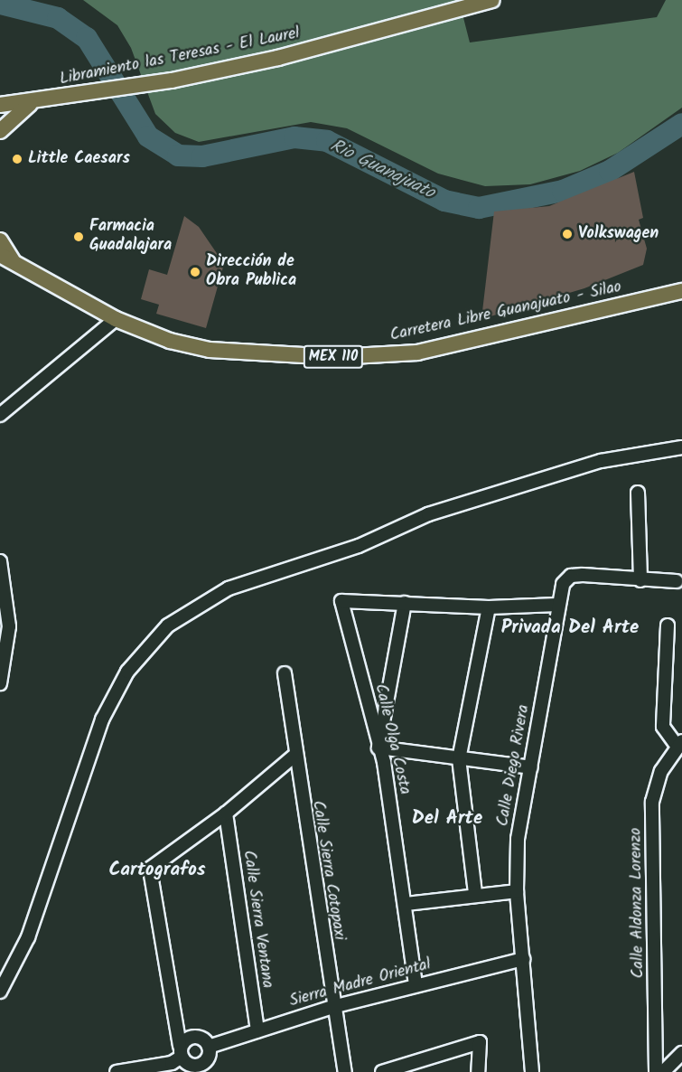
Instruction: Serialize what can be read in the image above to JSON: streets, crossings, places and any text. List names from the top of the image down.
{
  "streets": {
    "main road": ["Libramiento las Teresas - El Laurel", "Carretera Libre Guanajuato - Silao", "MEX 110"],
    "street": [
      "Calle Olga Costa",
      "Calle Diego Rivera",
      "Calle Sierra Cotopaxi",
      "Calle Aldonza Lorenzo",
      "Calle Sierra Ventana",
      "Sierra Madre Oriental"
    ]
  },
  "crossings": [
    ["Calle Olga Costa", "Sierra Madre Oriental"],
    ["Calle Diego Rivera", "Sierra Madre Oriental"],
    ["Calle Sierra Cotopaxi", "Sierra Madre Oriental"],
    ["Calle Sierra Ventana", "Sierra Madre Oriental"]
  ],
  "districts": ["Privada Del Arte", "Del Arte", "Cartografos"],
  "water": ["Rio Guanajuato"],
  "places": [
    "Little Caesars",
    "Volkswagen",
    "Farmacia Guadalajara",
    "Dirección de Obra Publica"
  ]
}
